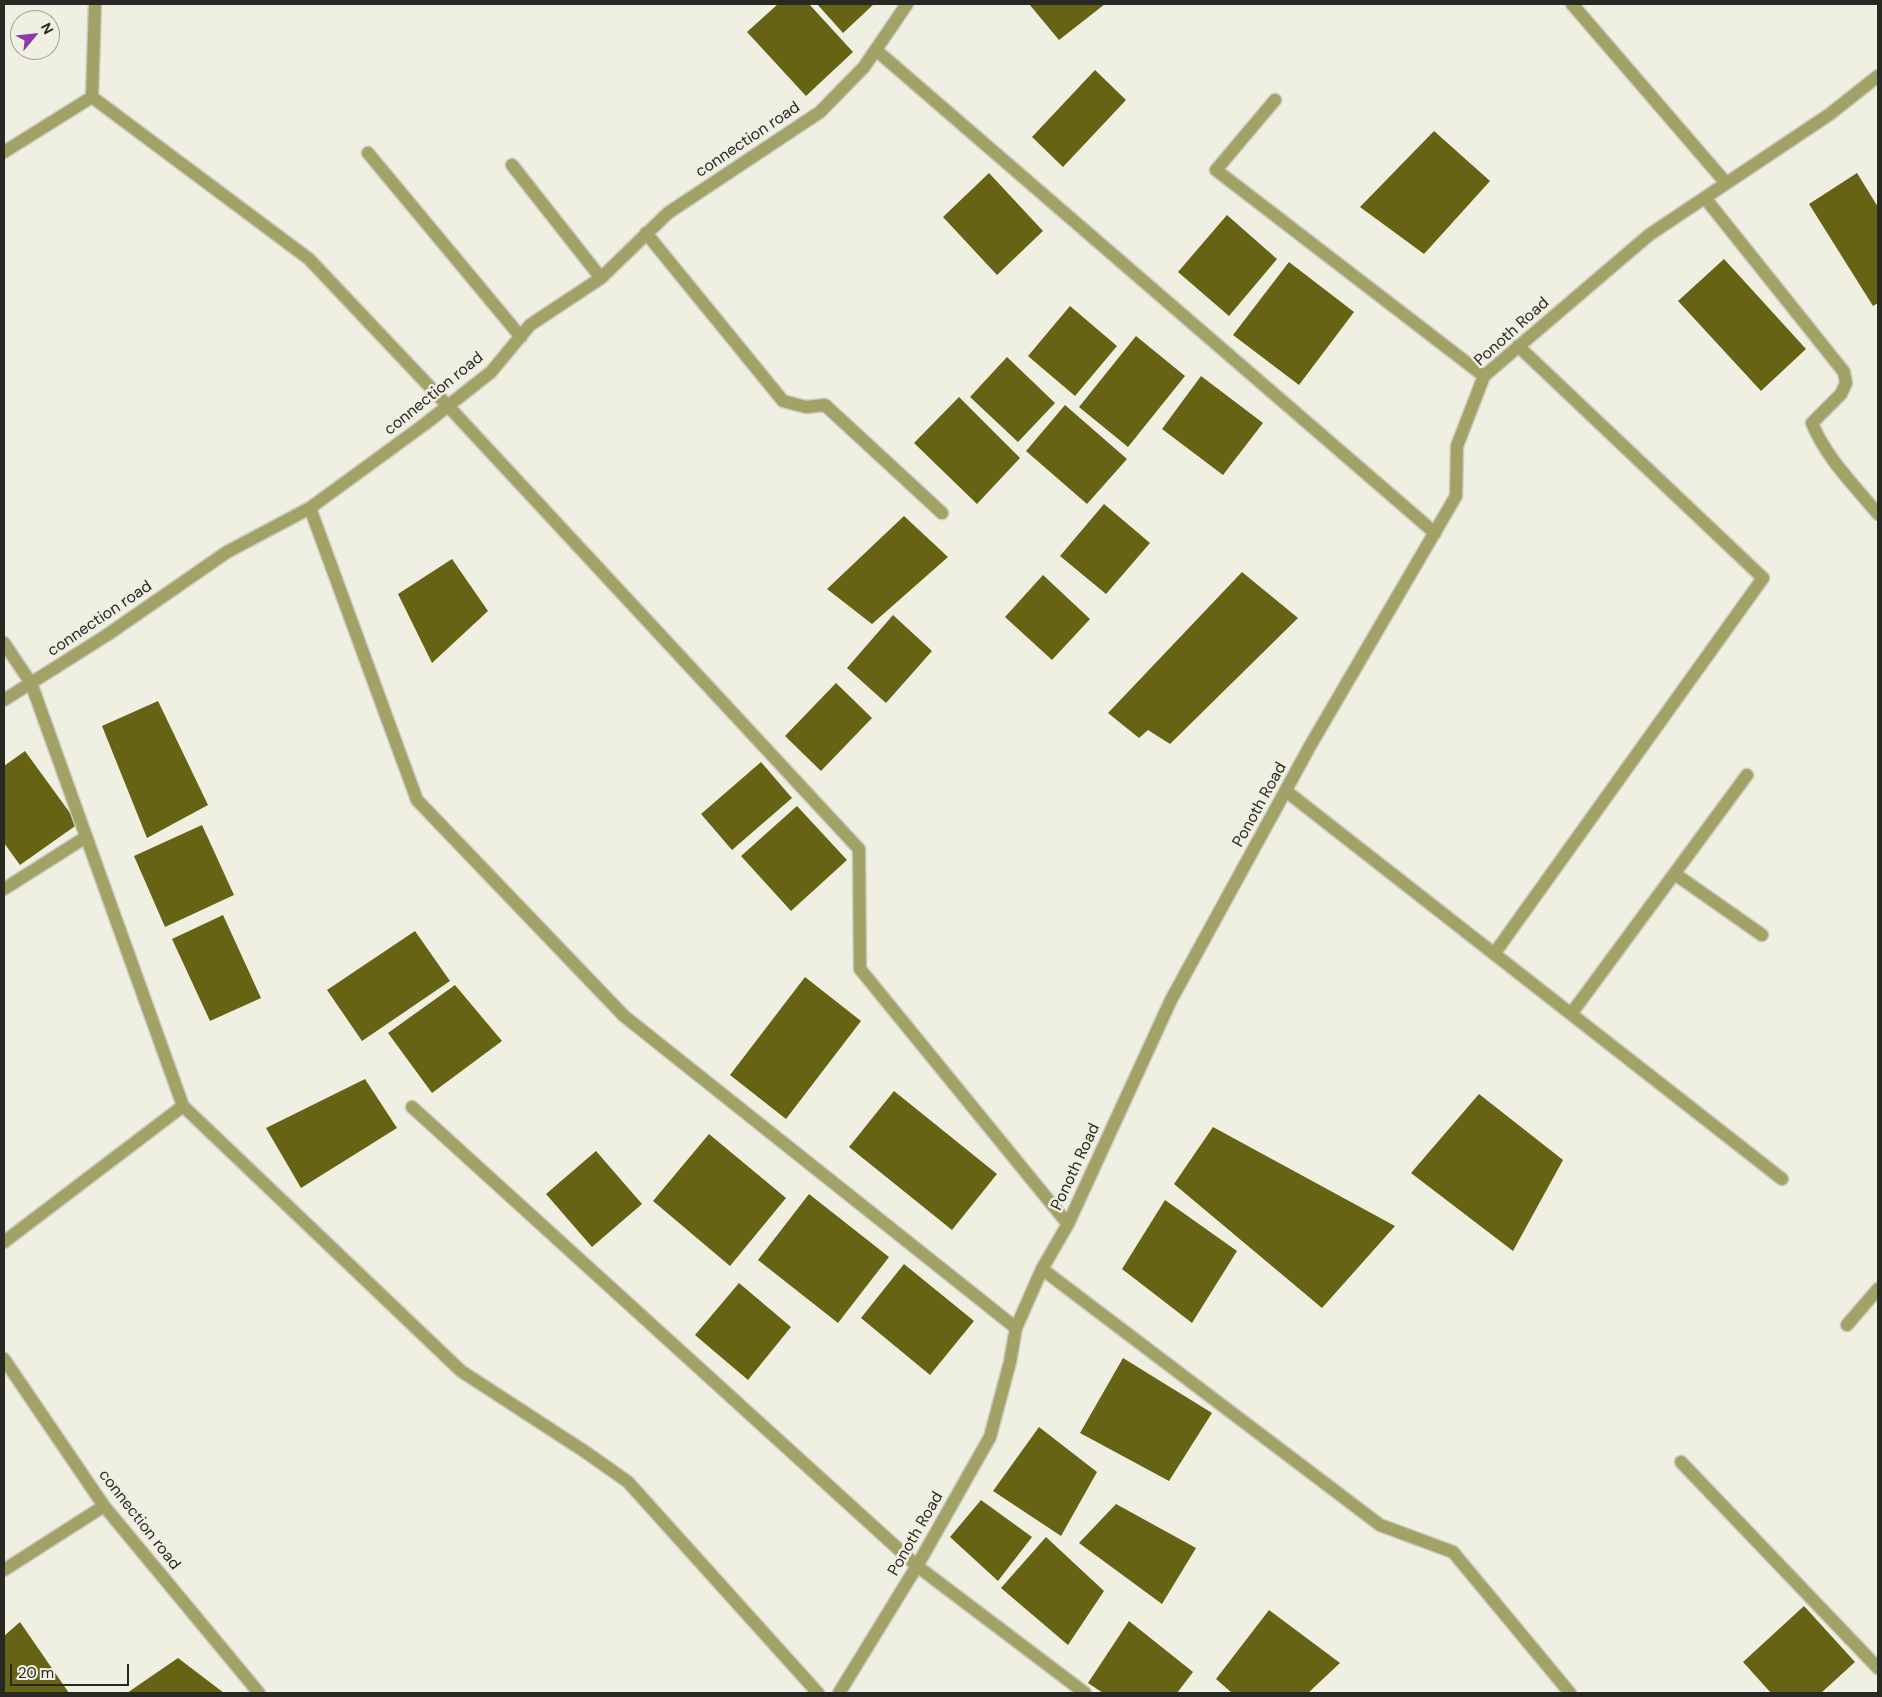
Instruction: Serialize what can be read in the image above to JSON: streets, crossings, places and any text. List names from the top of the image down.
{
  "streets": {
    "street": ["connection road", "Ponoth Road"]
  },
  "scale_bar": "20 m",
  "north": "top right"
}
